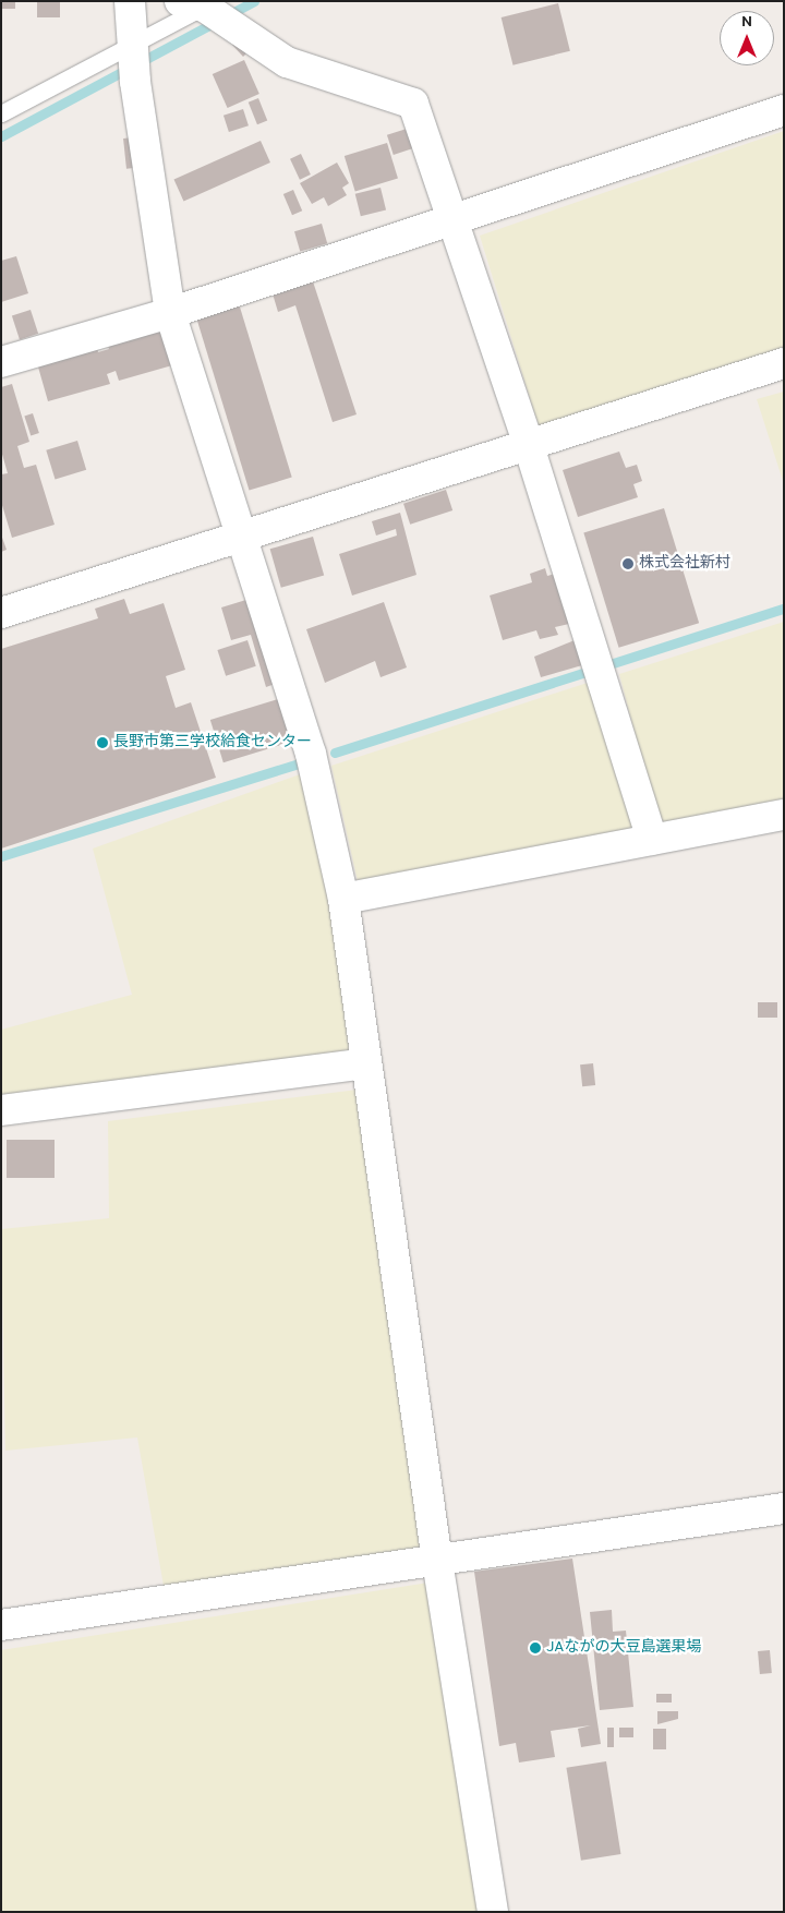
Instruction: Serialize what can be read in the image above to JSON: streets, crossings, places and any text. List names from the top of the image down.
{
  "places": ["株式会社新村", "長野市第三学校給食センター", "JAながの大豆島選果場"],
  "north": "top"
}
